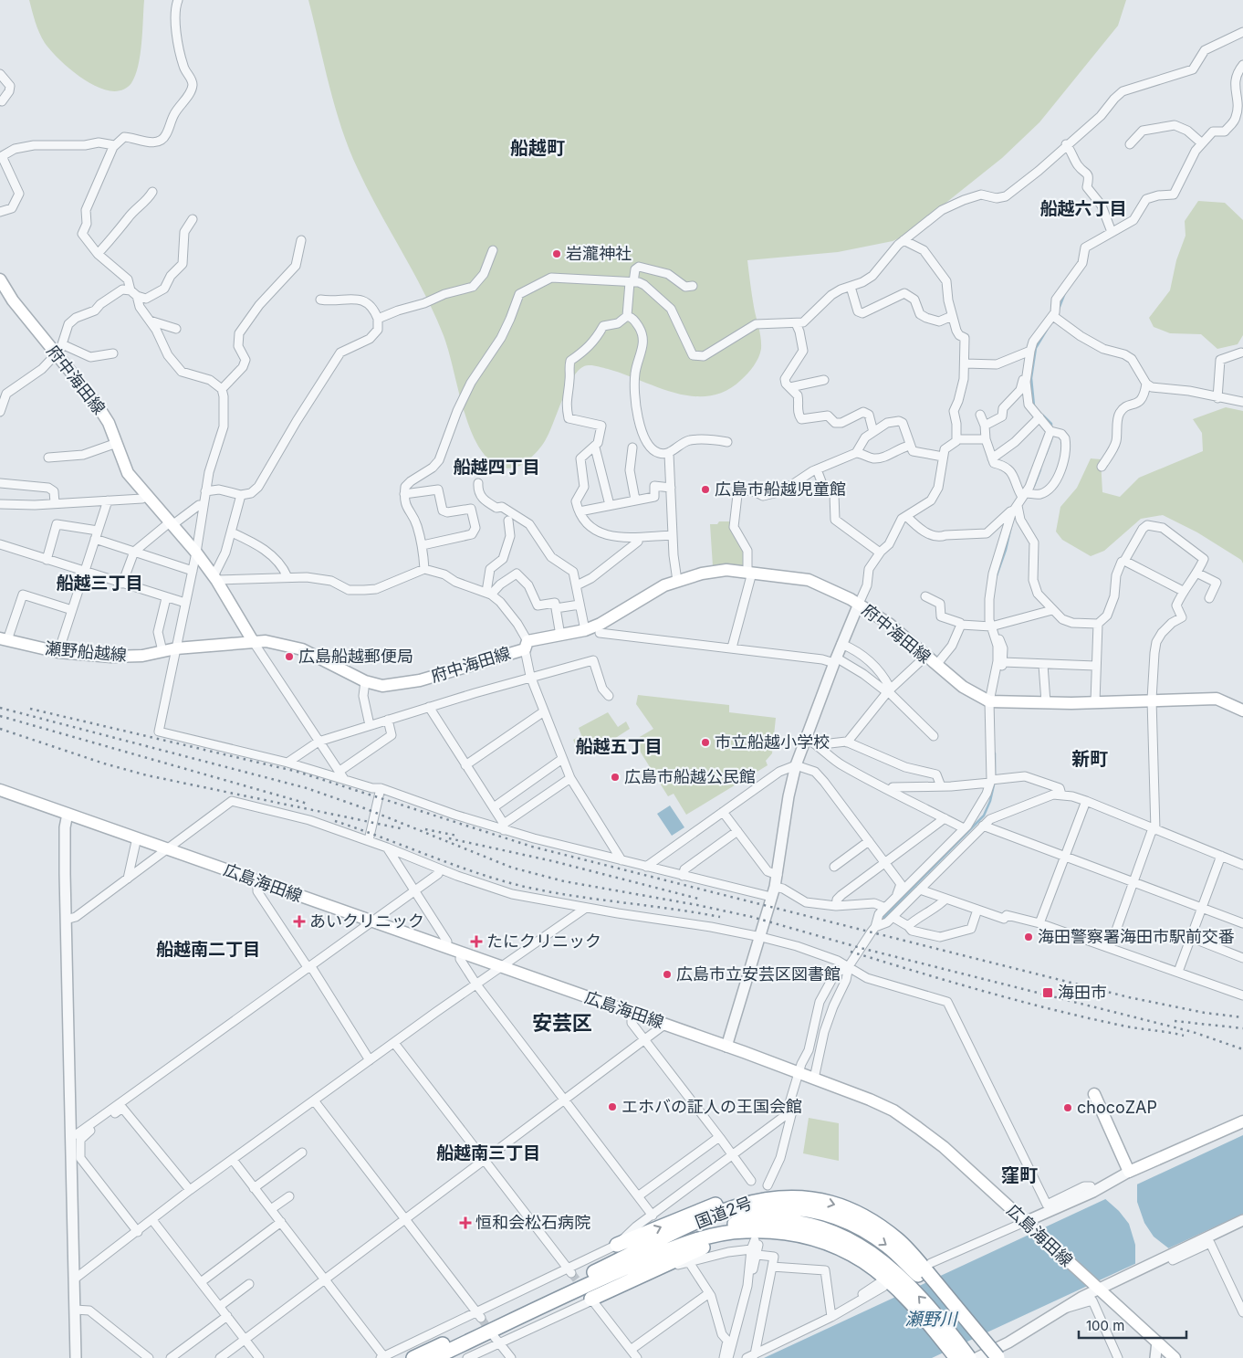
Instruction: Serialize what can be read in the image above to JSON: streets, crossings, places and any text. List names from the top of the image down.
{
  "streets": {
    "highway": ["国道2号"],
    "main road": ["府中海田線", "瀬野船越線", "広島海田線"]
  },
  "crossings": [
    ["府中海田線", "瀬野船越線"]
  ],
  "districts": [
    "船越町",
    "船越六丁目",
    "船越四丁目",
    "船越三丁目",
    "船越五丁目",
    "新町",
    "船越南二丁目",
    "安芸区",
    "船越南三丁目",
    "窪町"
  ],
  "water": ["瀬野川"],
  "places": {
    "other": [
      "岩瀧神社",
      "広島市船越児童館",
      "広島船越郵便局",
      "市立船越小学校",
      "広島市船越公民館",
      "海田警察署海田市駅前交番",
      "広島市立安芸区図書館",
      "エホバの証人の王国会館",
      "chocoZAP"
    ],
    "health": ["あいクリニック", "たにクリニック", "恒和会松石病院"],
    "transit": ["海田市"]
  },
  "scale_bar": "100 m"
}
